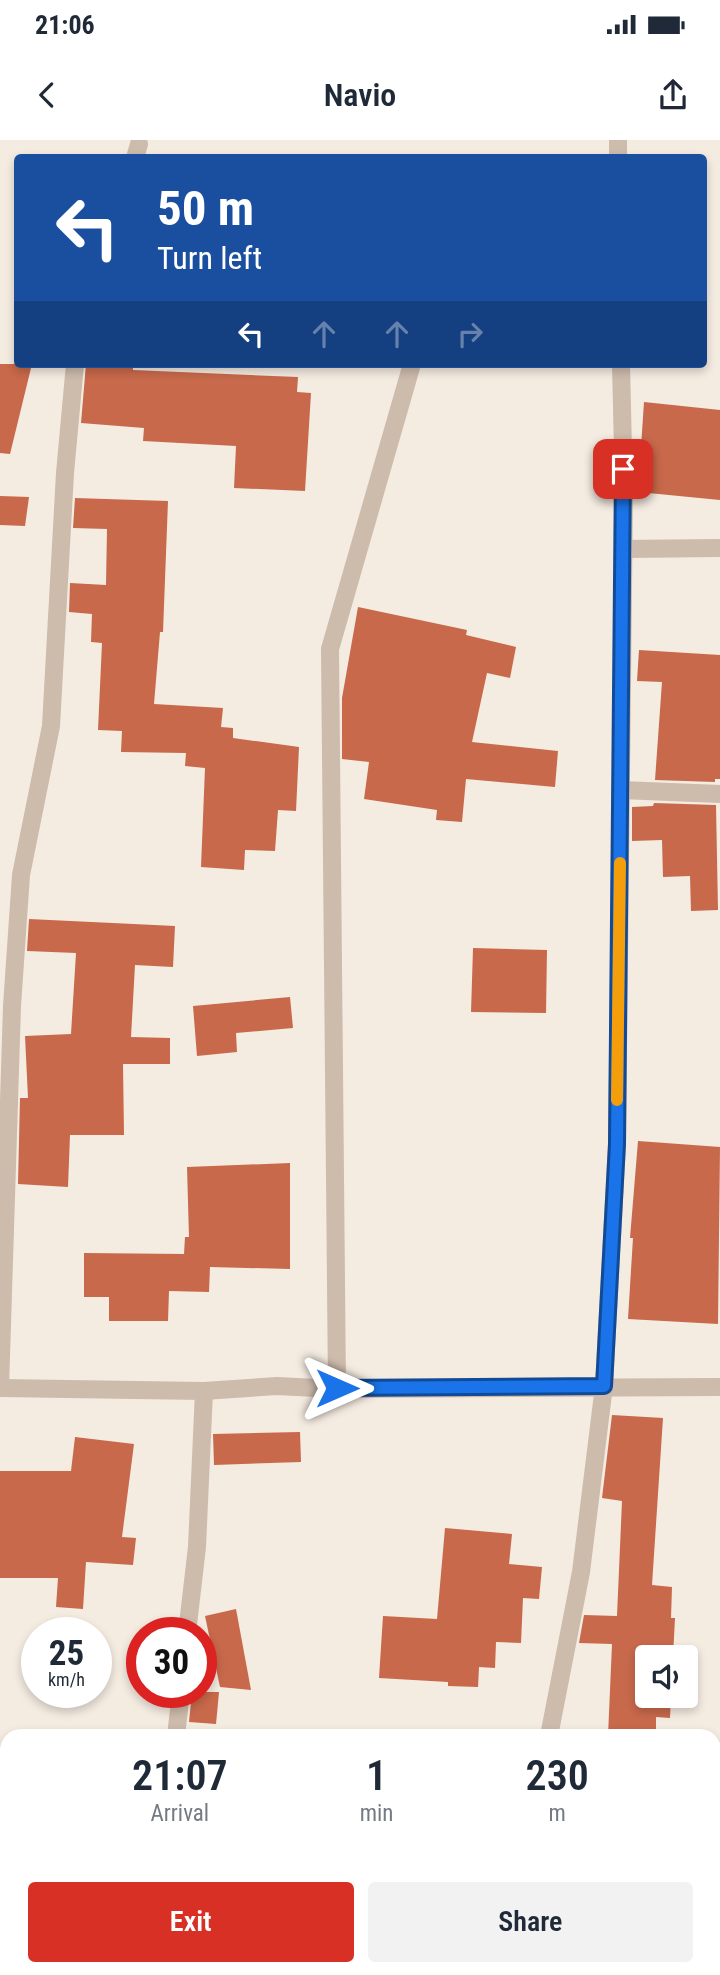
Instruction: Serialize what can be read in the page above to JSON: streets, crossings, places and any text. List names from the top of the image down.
{
  "page": {
    "status": "21:06",
    "header": "Navio",
    "turn": ["50 m", "Turn left"],
    "speed": "25 km/h",
    "limit": "30",
    "eta": [
      "21:07",
      "Arrival",
      "1",
      "min",
      "230",
      "m"
    ],
    "buttons": ["Exit", "Share"]
  }
}
